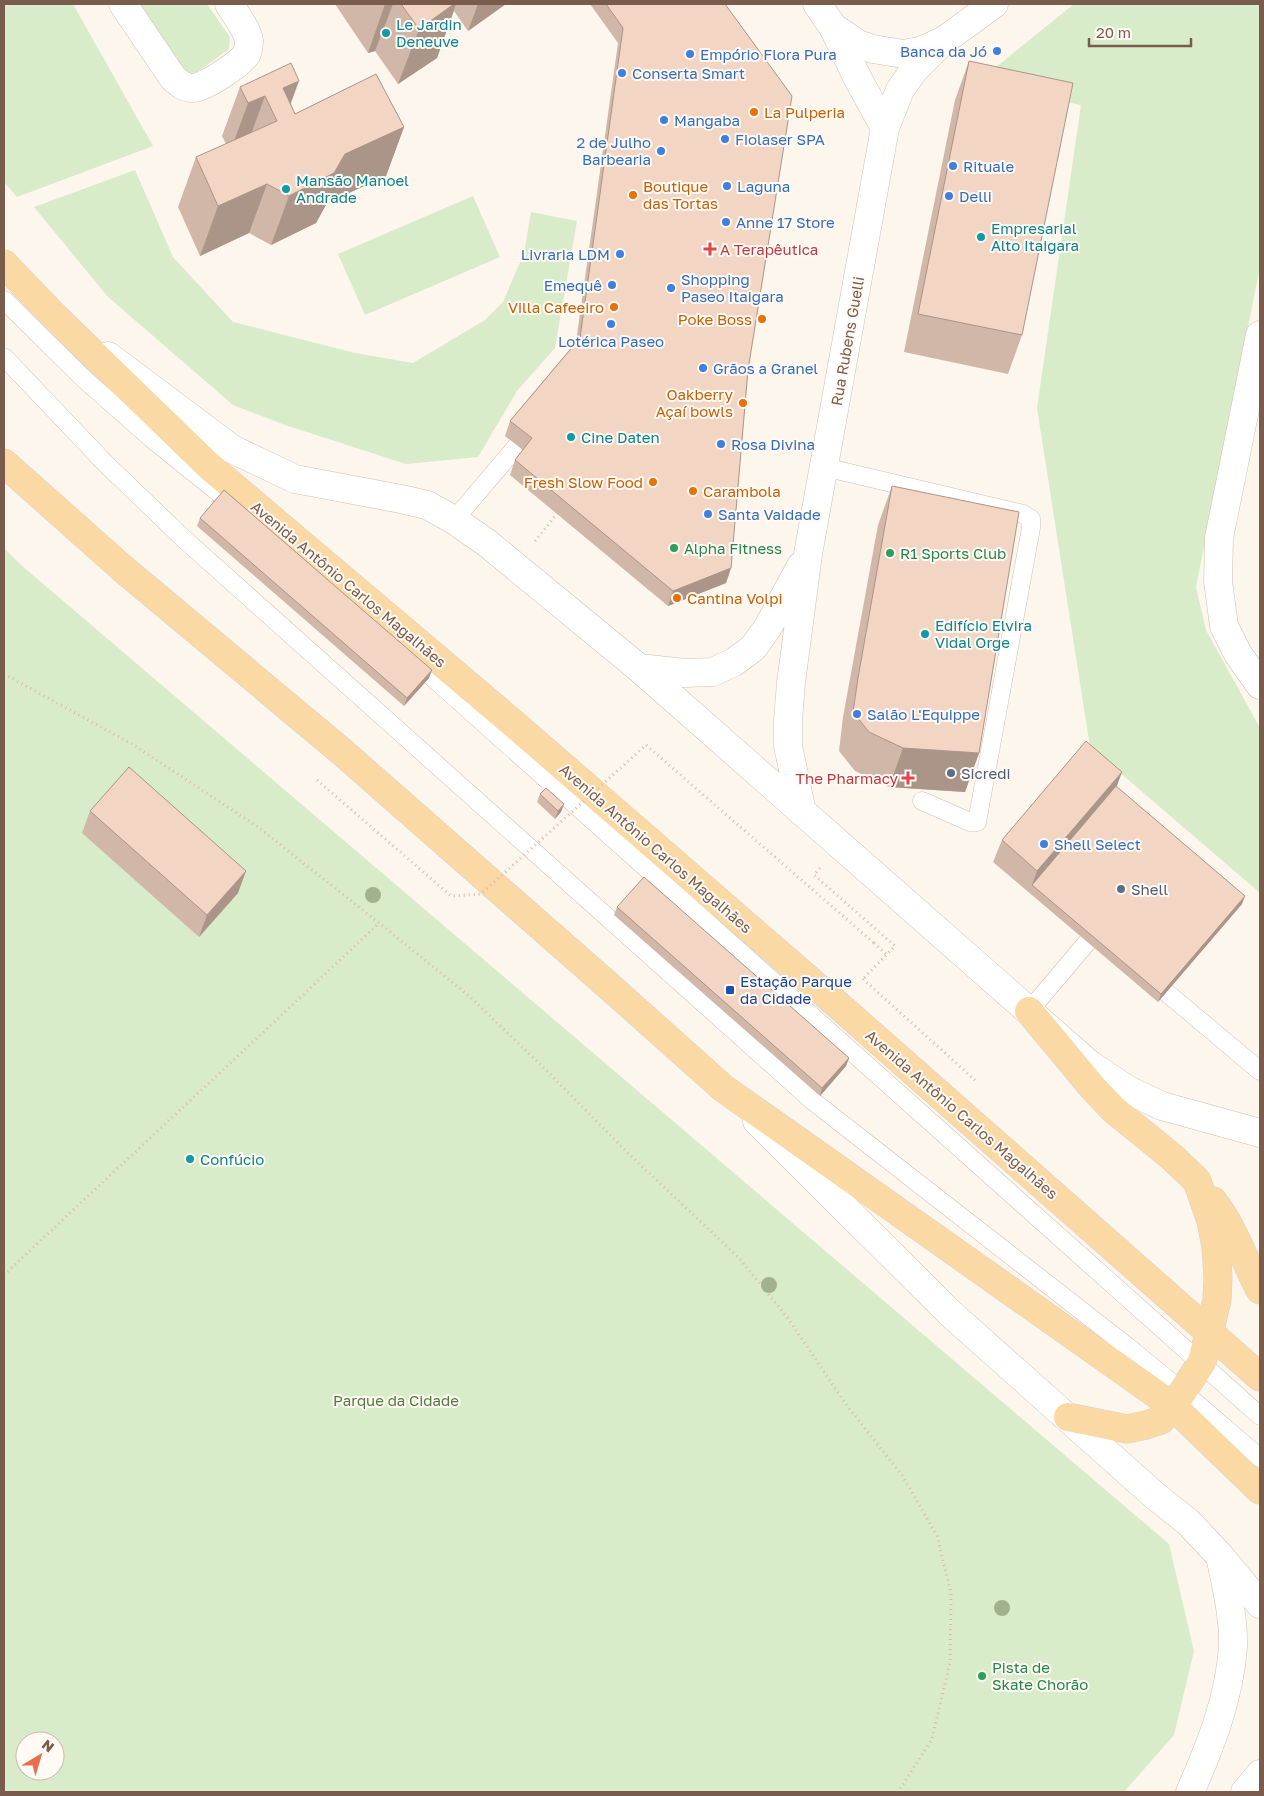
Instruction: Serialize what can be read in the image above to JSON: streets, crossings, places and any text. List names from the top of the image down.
{
  "streets": {
    "main road": ["Avenida Antônio Carlos Magalhães"],
    "street": ["Rua Rubens Guelli"]
  },
  "crossings": [
    ["Rua Rubens Guelli", "Avenida Antônio Carlos Magalhães"]
  ],
  "parks": ["Parque da Cidade"],
  "places": {
    "other": [
      "Le Jardin Deneuve",
      "Banca da Jó",
      "Empório Flora Pura",
      "Conserta Smart",
      "La Pulperia",
      "Mangaba",
      "Fiolaser SPA",
      "2 de Julho Barbearia",
      "Rituale",
      "Laguna",
      "Mansão Manoel Andrade",
      "Boutique das Tortas",
      "Delli",
      "Anne 17 Store",
      "Empresarial Alto Itaigara",
      "Livraria LDM",
      "Emequê",
      "Shopping Paseo Itaigara",
      "Villa Cafeeiro",
      "Poke Boss",
      "Lotérica Paseo",
      "Grãos a Granel",
      "Oakberry Açaí bowls",
      "Cine Daten",
      "Rosa Divina",
      "Fresh Slow Food",
      "Carambola",
      "Santa Vaidade",
      "Alpha Fitness",
      "R1 Sports Club",
      "Cantina Volpi",
      "Edifício Elvira Vidal Orge",
      "Salão L'Equippe",
      "Sicredi",
      "Shell Select",
      "Shell",
      "Confúcio",
      "Pista de Skate Chorão"
    ],
    "health": ["A Terapêutica", "The Pharmacy"],
    "transit": ["Estação Parque da Cidade"]
  },
  "scale_bar": "20 m",
  "north": "top right"
}
